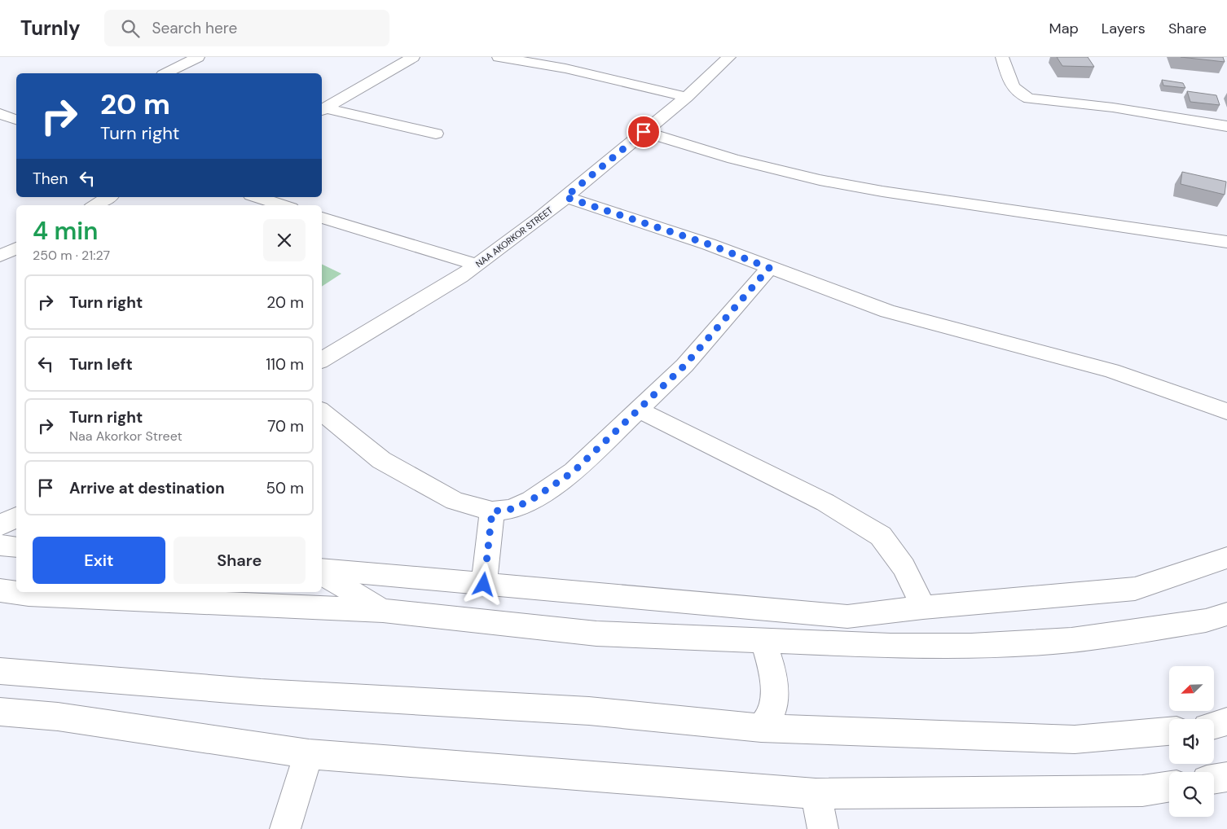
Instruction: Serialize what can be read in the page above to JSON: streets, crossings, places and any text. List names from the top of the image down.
{
  "streets": {
    "street": ["NAA AKORKOR STREET"]
  },
  "north": "bottom left",
  "page": {
    "header": "Turnly",
    "search": "Search here",
    "nav": ["Map", "Layers", "Share"],
    "turn": ["20 m", "Turn right"],
    "then": "Then",
    "heading": ["4 min", "250 m · 21:27"],
    "list": [
      {
        "name": "Turn right",
        "value": "20 m"
      },
      {
        "name": "Turn left",
        "value": "110 m"
      },
      {
        "name": "Turn right",
        "note": "Naa Akorkor Street",
        "value": "70 m"
      },
      {
        "name": "Arrive at destination",
        "value": "50 m"
      }
    ],
    "buttons": ["Exit", "Share"]
  }
}
